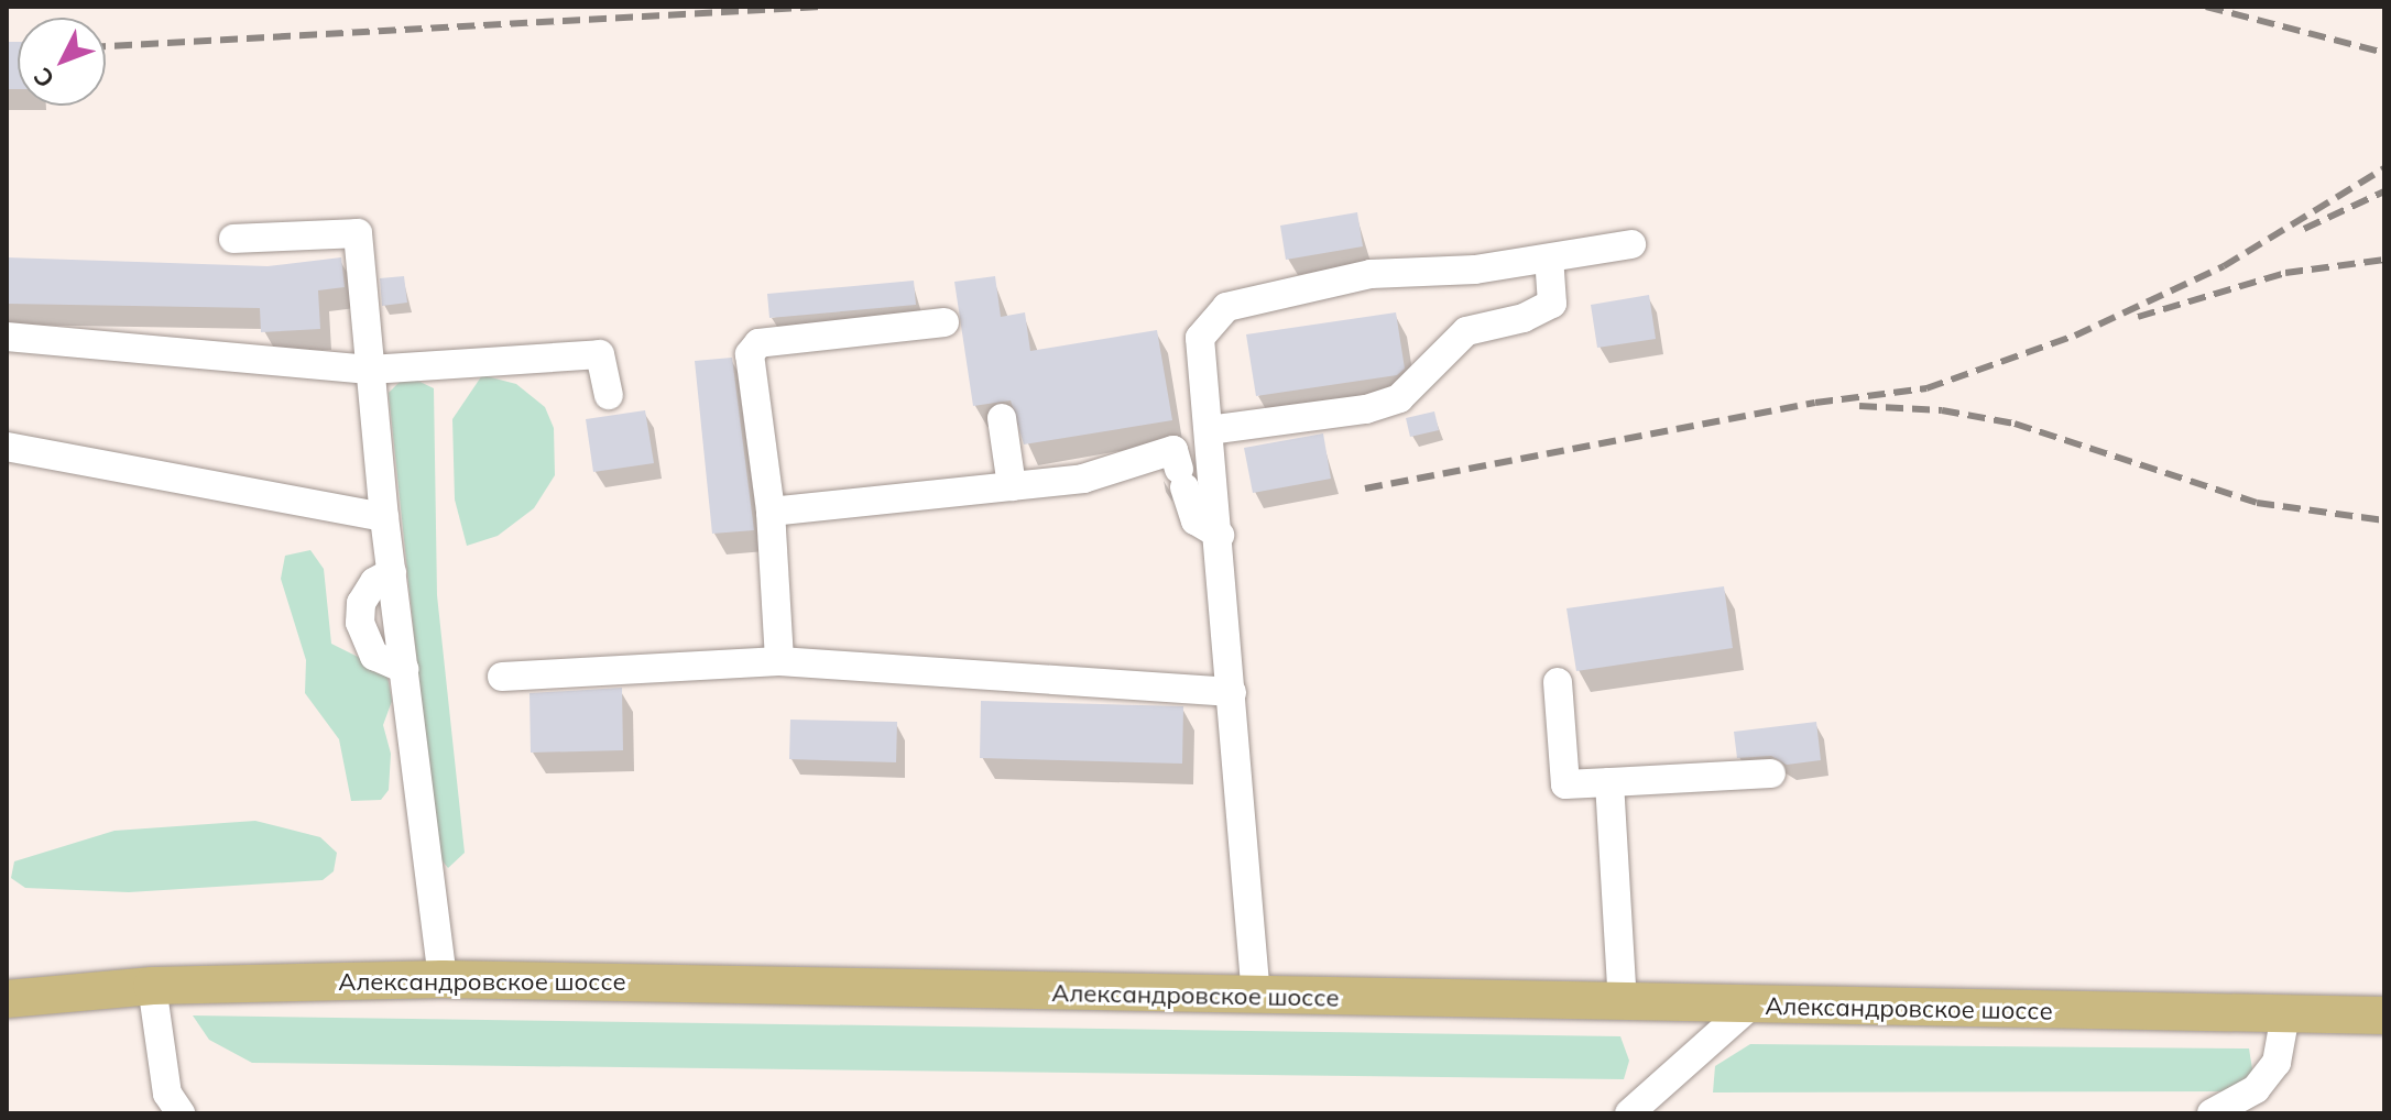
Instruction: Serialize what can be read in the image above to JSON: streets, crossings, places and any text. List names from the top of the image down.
{
  "streets": {
    "main road": ["Александровское шоссе"]
  },
  "north": "bottom left"
}
